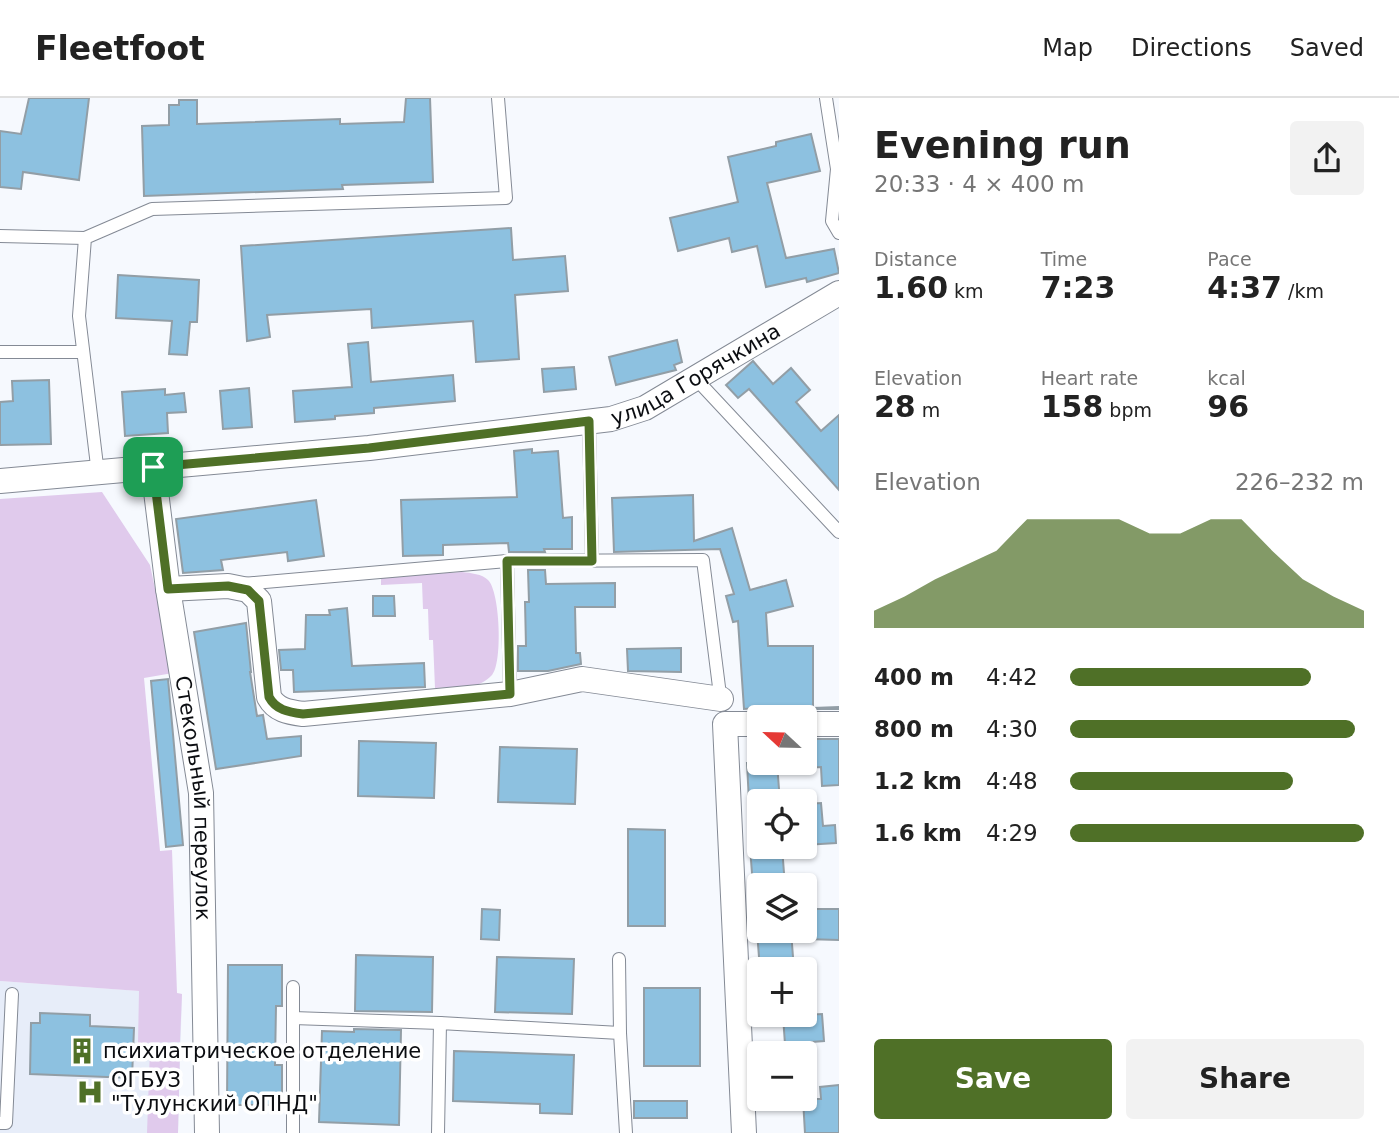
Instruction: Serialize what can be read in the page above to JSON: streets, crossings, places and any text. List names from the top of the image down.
{
  "streets": {
    "street": ["улица Горячкина", "Стекольный переулок"]
  },
  "crossings": [
    ["улица Горячкина", "Стекольный переулок"]
  ],
  "places": {
    "building": ["психиатрическое отделение"],
    "hospital": ["ОГБУЗ \"Тулунский ОПНД\""]
  },
  "north": "left",
  "page": {
    "header": "Fleetfoot",
    "nav": ["Map", "Directions", "Saved"],
    "heading": ["Evening run", "20:33 · 4 × 400 m"],
    "stats": [
      ["Distance", "1.60 km"],
      ["Time", "7:23"],
      ["Pace", "4:37 /km"],
      ["Elevation", "28 m"],
      ["Heart rate", "158 bpm"],
      ["kcal", "96"]
    ],
    "chart": ["Elevation", "226–232 m"],
    "list": [
      {
        "name": "400 m",
        "note": "4:42"
      },
      {
        "name": "800 m",
        "note": "4:30"
      },
      {
        "name": "1.2 km",
        "note": "4:48"
      },
      {
        "name": "1.6 km",
        "note": "4:29"
      }
    ],
    "map_buttons": ["+", "−"],
    "buttons": ["Save", "Share"]
  }
}
